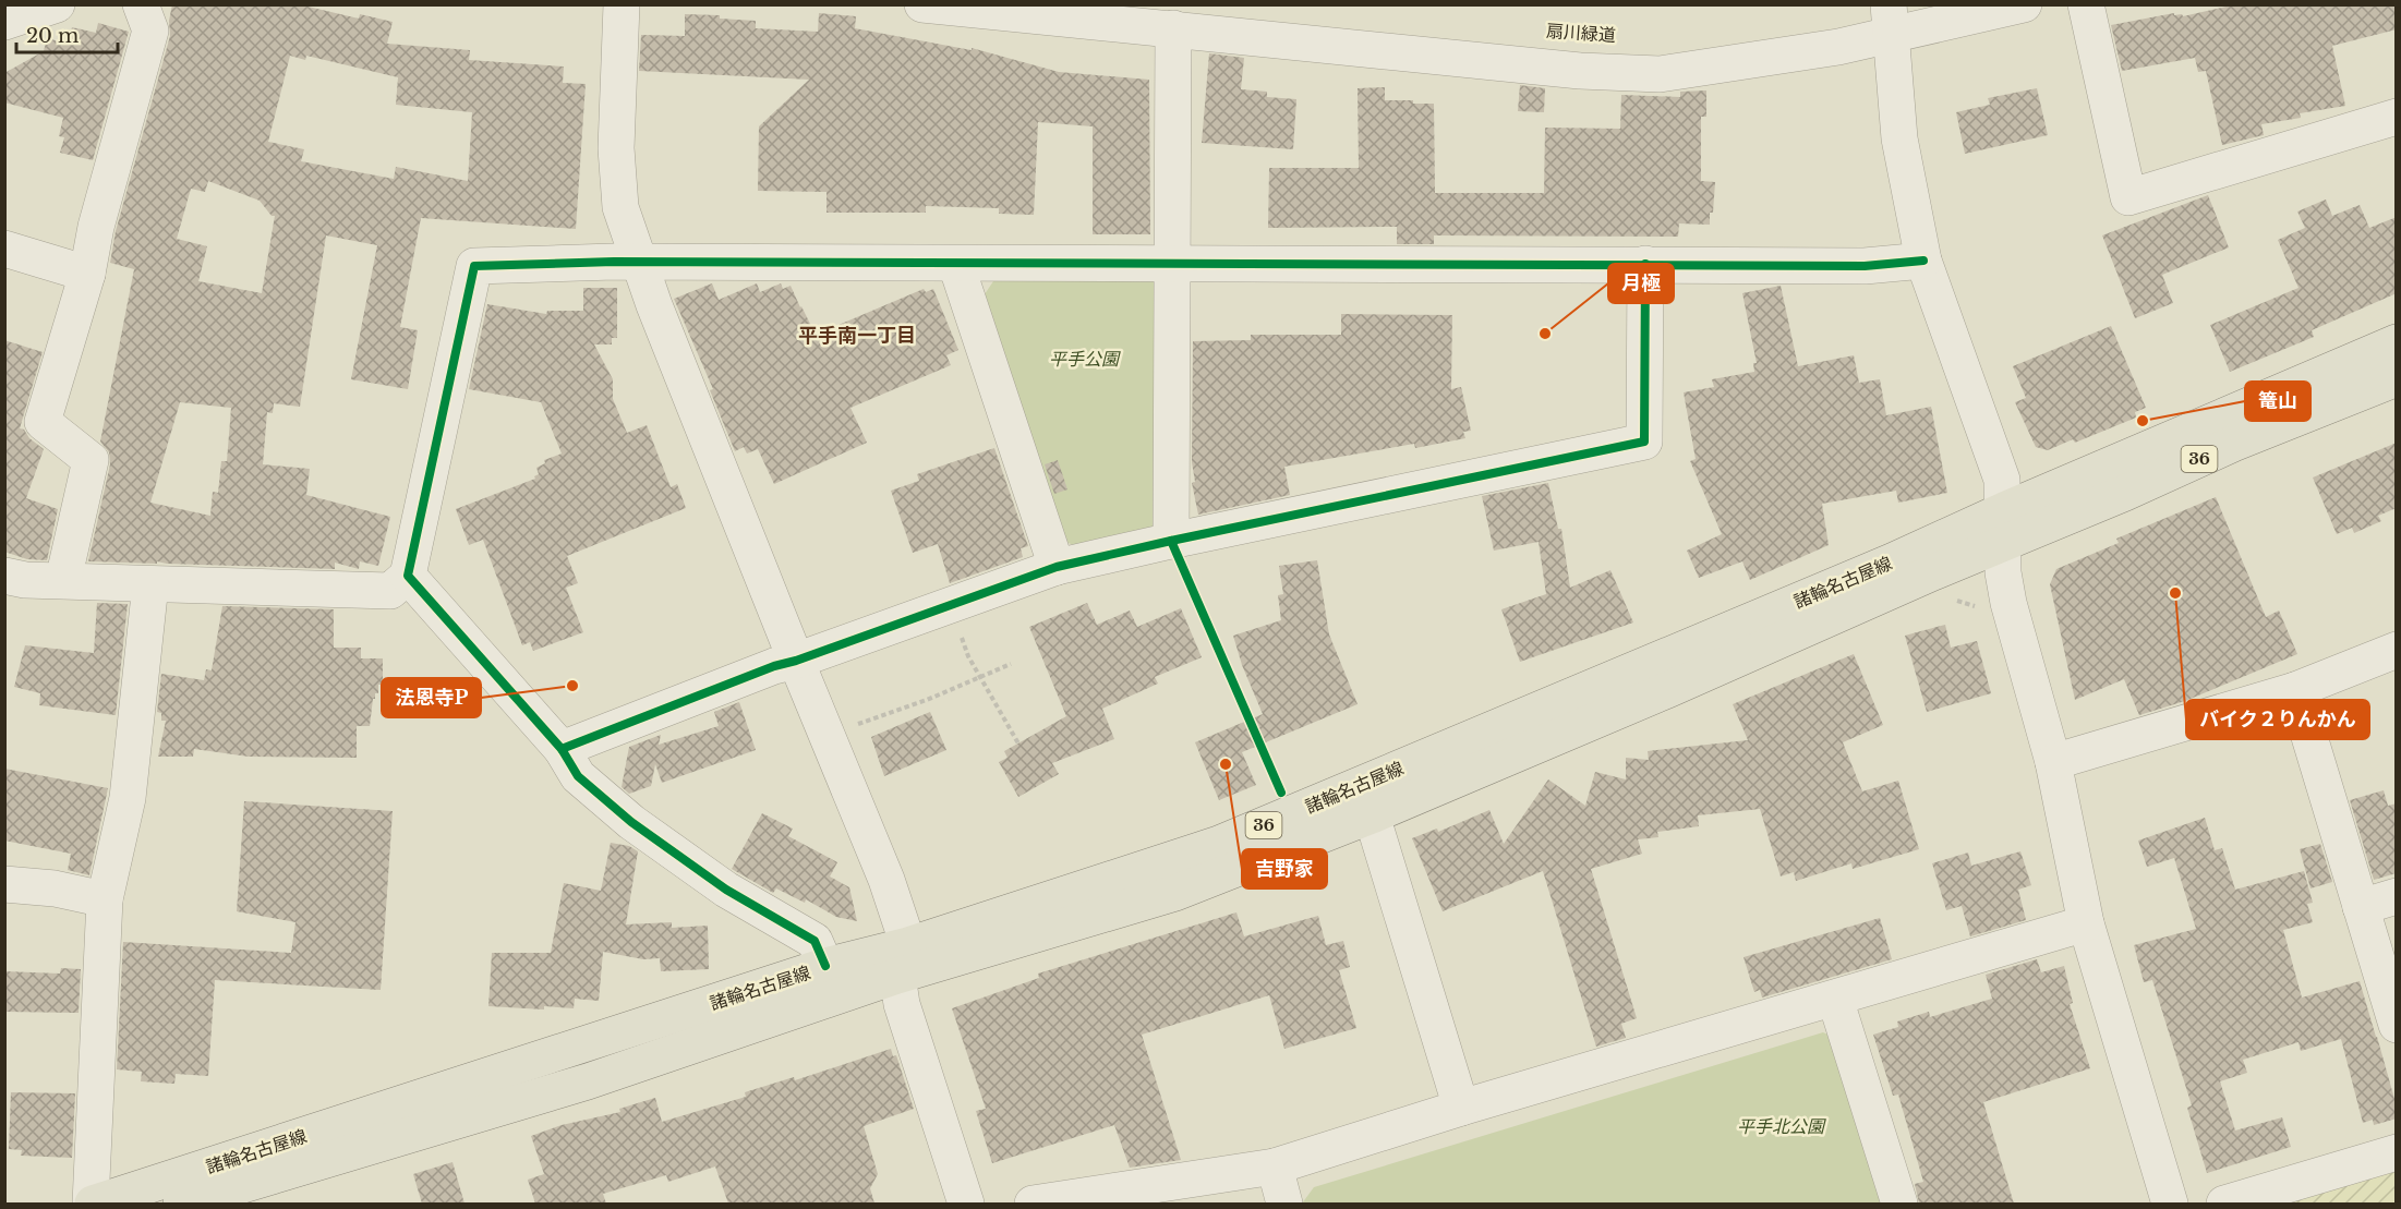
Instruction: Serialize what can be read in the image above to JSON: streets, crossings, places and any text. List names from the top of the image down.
{
  "streets": {
    "main road": ["36", "諸輪名古屋線"]
  },
  "districts": ["平手南一丁目"],
  "parks": ["平手公園", "平手北公園"],
  "places": [
    "月極",
    "篭山",
    "バイク２りんかん",
    "法恩寺P",
    "吉野家"
  ],
  "scale_bar": "20 m"
}
